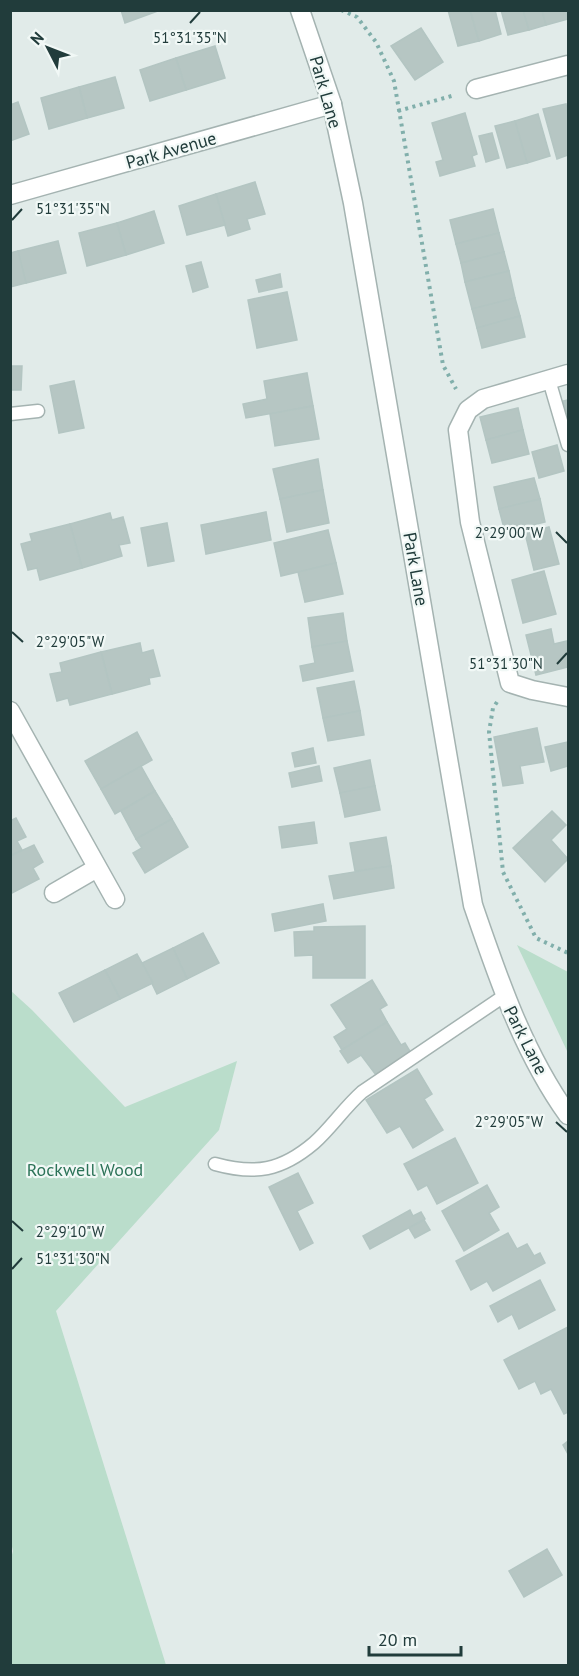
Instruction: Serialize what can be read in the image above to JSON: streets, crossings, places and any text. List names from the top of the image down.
{
  "streets": {
    "street": ["Park Lane", "Park Avenue"]
  },
  "crossings": [
    ["Park Lane", "Park Avenue"]
  ],
  "parks": ["Rockwell Wood"],
  "scale_bar": "20 m",
  "north": "top left",
  "coordinates": [
    "51°31'35\"N",
    "2°29'00\"W",
    "2°29'05\"W",
    "51°31'30\"N",
    "2°29'10\"W"
  ]
}
